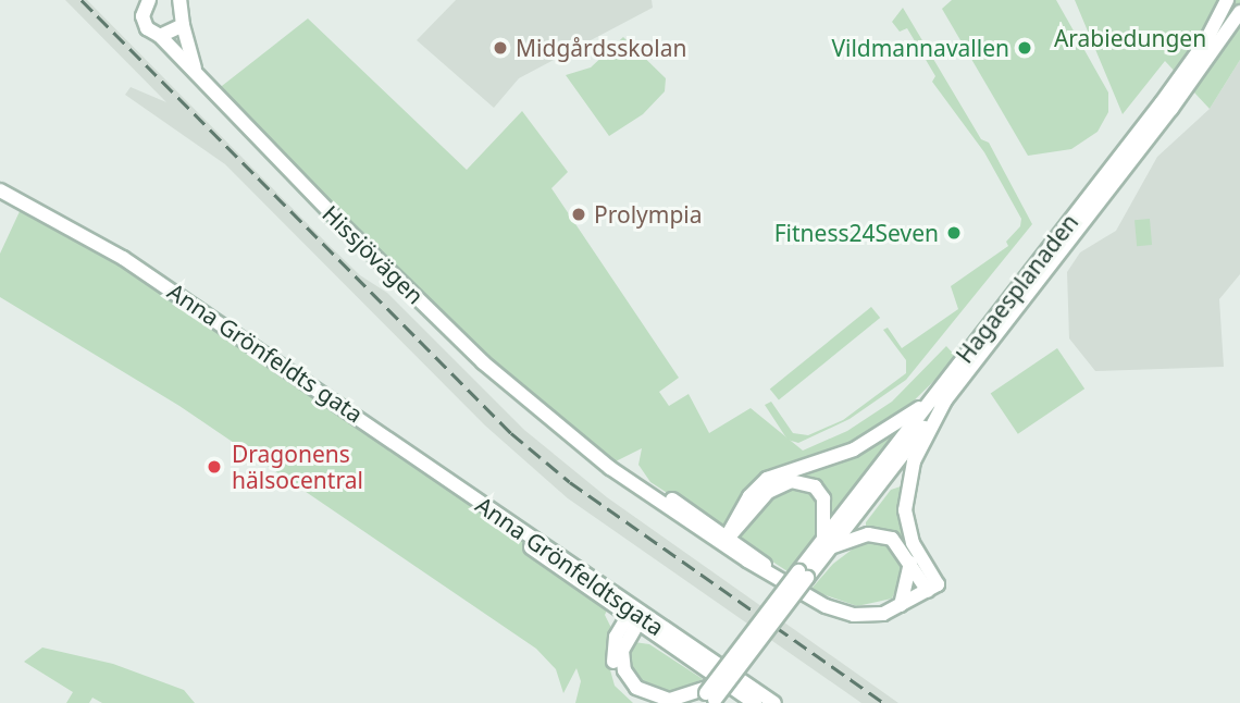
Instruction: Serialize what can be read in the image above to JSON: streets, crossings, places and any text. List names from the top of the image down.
{
  "streets": {
    "main road": [
      "Hissjövägen",
      "Hagaesplanaden",
      "Anna Grönfeldts gata",
      "Anna Grönfeldtsgata"
    ]
  },
  "crossings": [
    ["Anna Grönfeldts gata", "Anna Grönfeldtsgata"]
  ],
  "parks": ["Arabiedungen"],
  "places": [
    "Midgårdsskolan",
    "Vildmannavallen",
    "Prolympia",
    "Fitness24Seven",
    "Dragonens hälsocentral"
  ]
}
